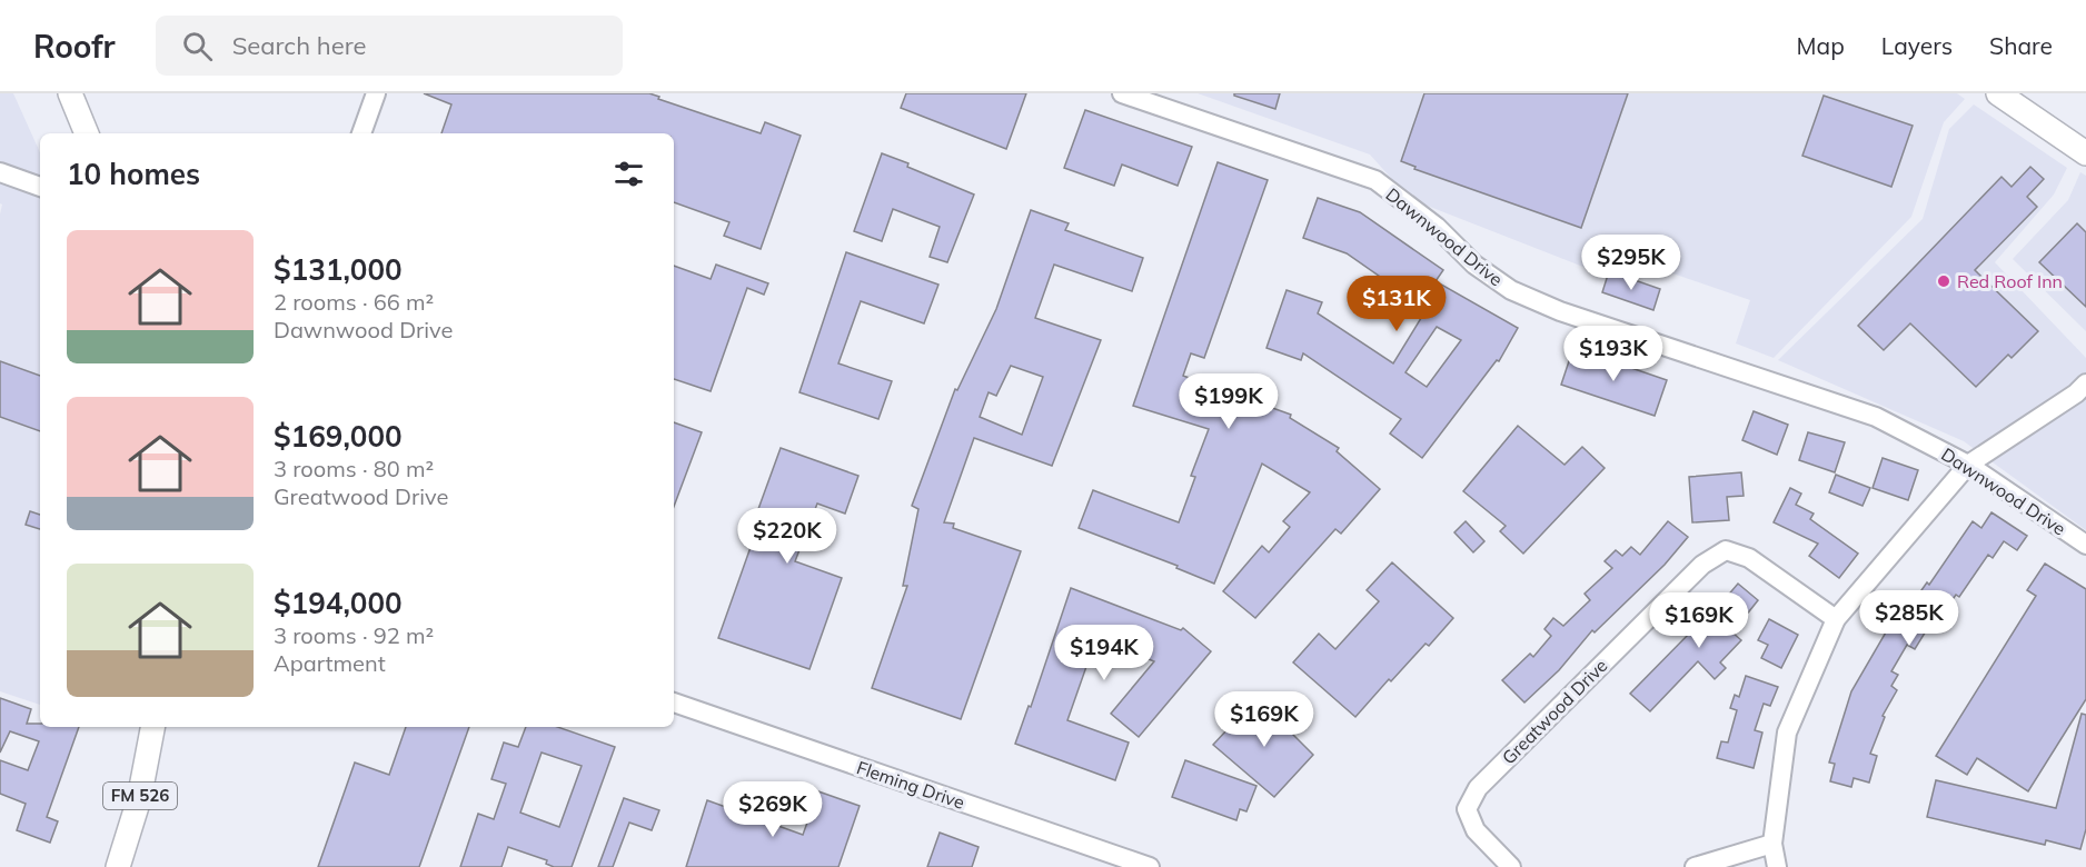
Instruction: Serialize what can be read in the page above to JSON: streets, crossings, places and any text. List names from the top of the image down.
{
  "streets": {
    "main road": ["FM 526"],
    "street": ["Dawnwood Drive", "Greatwood Drive", "Fleming Drive"]
  },
  "places": ["Red Roof Inn"],
  "page": {
    "header": "Roofr",
    "search": "Search here",
    "nav": ["Map", "Layers", "Share"],
    "heading": "10 homes",
    "list": [
      {
        "name": "$131,000",
        "note": "2 rooms · 66 m² · Dawnwood Drive"
      },
      {
        "name": "$169,000",
        "note": "3 rooms · 80 m² · Greatwood Drive"
      },
      {
        "name": "$194,000",
        "note": "3 rooms · 92 m² · Apartment"
      }
    ],
    "price": [
      "$295K",
      "$131K",
      "$193K",
      "$199K",
      "$220K",
      "$285K",
      "$169K",
      "$194K",
      "$169K",
      "$269K"
    ]
  }
}
